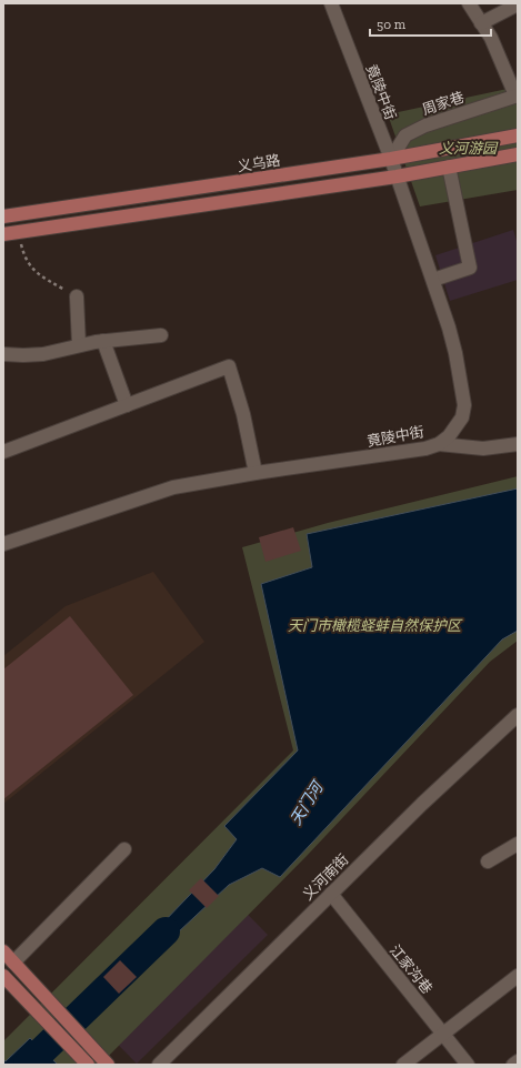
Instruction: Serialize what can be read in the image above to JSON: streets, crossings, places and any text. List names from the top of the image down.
{
  "streets": {
    "main road": ["义乌路"],
    "street": [
      "竟陵中街",
      "周家巷",
      "义河南街",
      "江家沟巷"
    ]
  },
  "crossings": [
    ["竟陵中街", "周家巷"],
    ["竟陵中街", "义乌路"],
    ["周家巷", "义乌路"],
    ["义河南街", "江家沟巷"]
  ],
  "water": ["天门河"],
  "parks": ["义河游园", "天门市橄榄蛏蚌自然保护区"],
  "scale_bar": "50 m"
}
